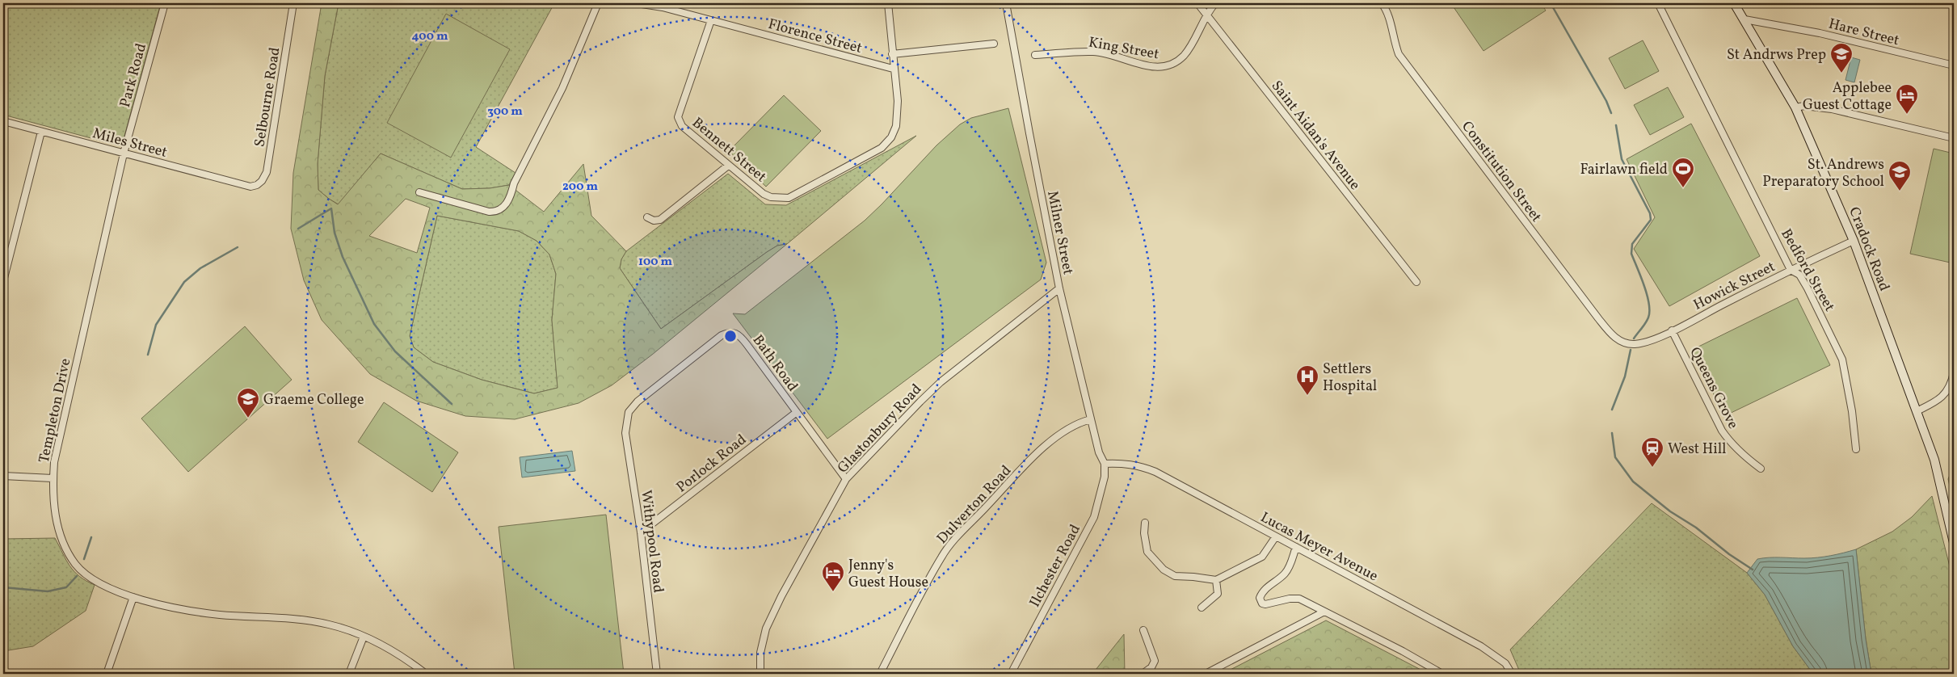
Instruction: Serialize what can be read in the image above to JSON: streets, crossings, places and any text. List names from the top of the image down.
{
  "streets": {
    "main road": ["Cradock Road"],
    "street": [
      "Hare Street",
      "Florence Street",
      "King Street",
      "Park Road",
      "Selbourne Road",
      "Saint Aidan's Avenue",
      "Miles Street",
      "Bennett Street",
      "Constitution Street",
      "Milner Street",
      "Bedford Street",
      "Howick Street",
      "Bath Road",
      "Queens Grove",
      "Templeton Drive",
      "Glastonbury Road",
      "Porlock Road",
      "Dulverton Road",
      "Withypool Road",
      "Lucas Meyer Avenue",
      "Ilchester Road"
    ]
  },
  "crossings": [
    ["Hare Street", "Cradock Road"],
    ["Florence Street", "Bennett Street"],
    ["King Street", "Saint Aidan's Avenue"],
    ["Park Road", "Miles Street"],
    ["Park Road", "Templeton Drive"],
    ["Selbourne Road", "Miles Street"],
    ["Miles Street", "Templeton Drive"],
    ["Constitution Street", "Howick Street"],
    ["Milner Street", "Glastonbury Road"],
    ["Milner Street", "Dulverton Road"],
    ["Milner Street", "Lucas Meyer Avenue"],
    ["Milner Street", "Ilchester Road"],
    ["Cradock Road", "Howick Street"],
    ["Bedford Street", "Howick Street"],
    ["Howick Street", "Queens Grove"],
    ["Bath Road", "Glastonbury Road"],
    ["Bath Road", "Porlock Road"],
    ["Bath Road", "Withypool Road"],
    ["Porlock Road", "Withypool Road"],
    ["Lucas Meyer Avenue", "Ilchester Road"]
  ],
  "places": {
    "school or university": ["St Andrws Prep", "St. Andrews Preparatory School", "Graeme College"],
    "hotel": ["Applebee Guest Cottage", "Jenny's Guest House"],
    "sports": ["Fairlawn field"],
    "hospital": ["Settlers Hospital"],
    "station": ["West Hill"]
  },
  "rings": [
    "400 m",
    "300 m",
    "200 m",
    "100 m"
  ]
}
